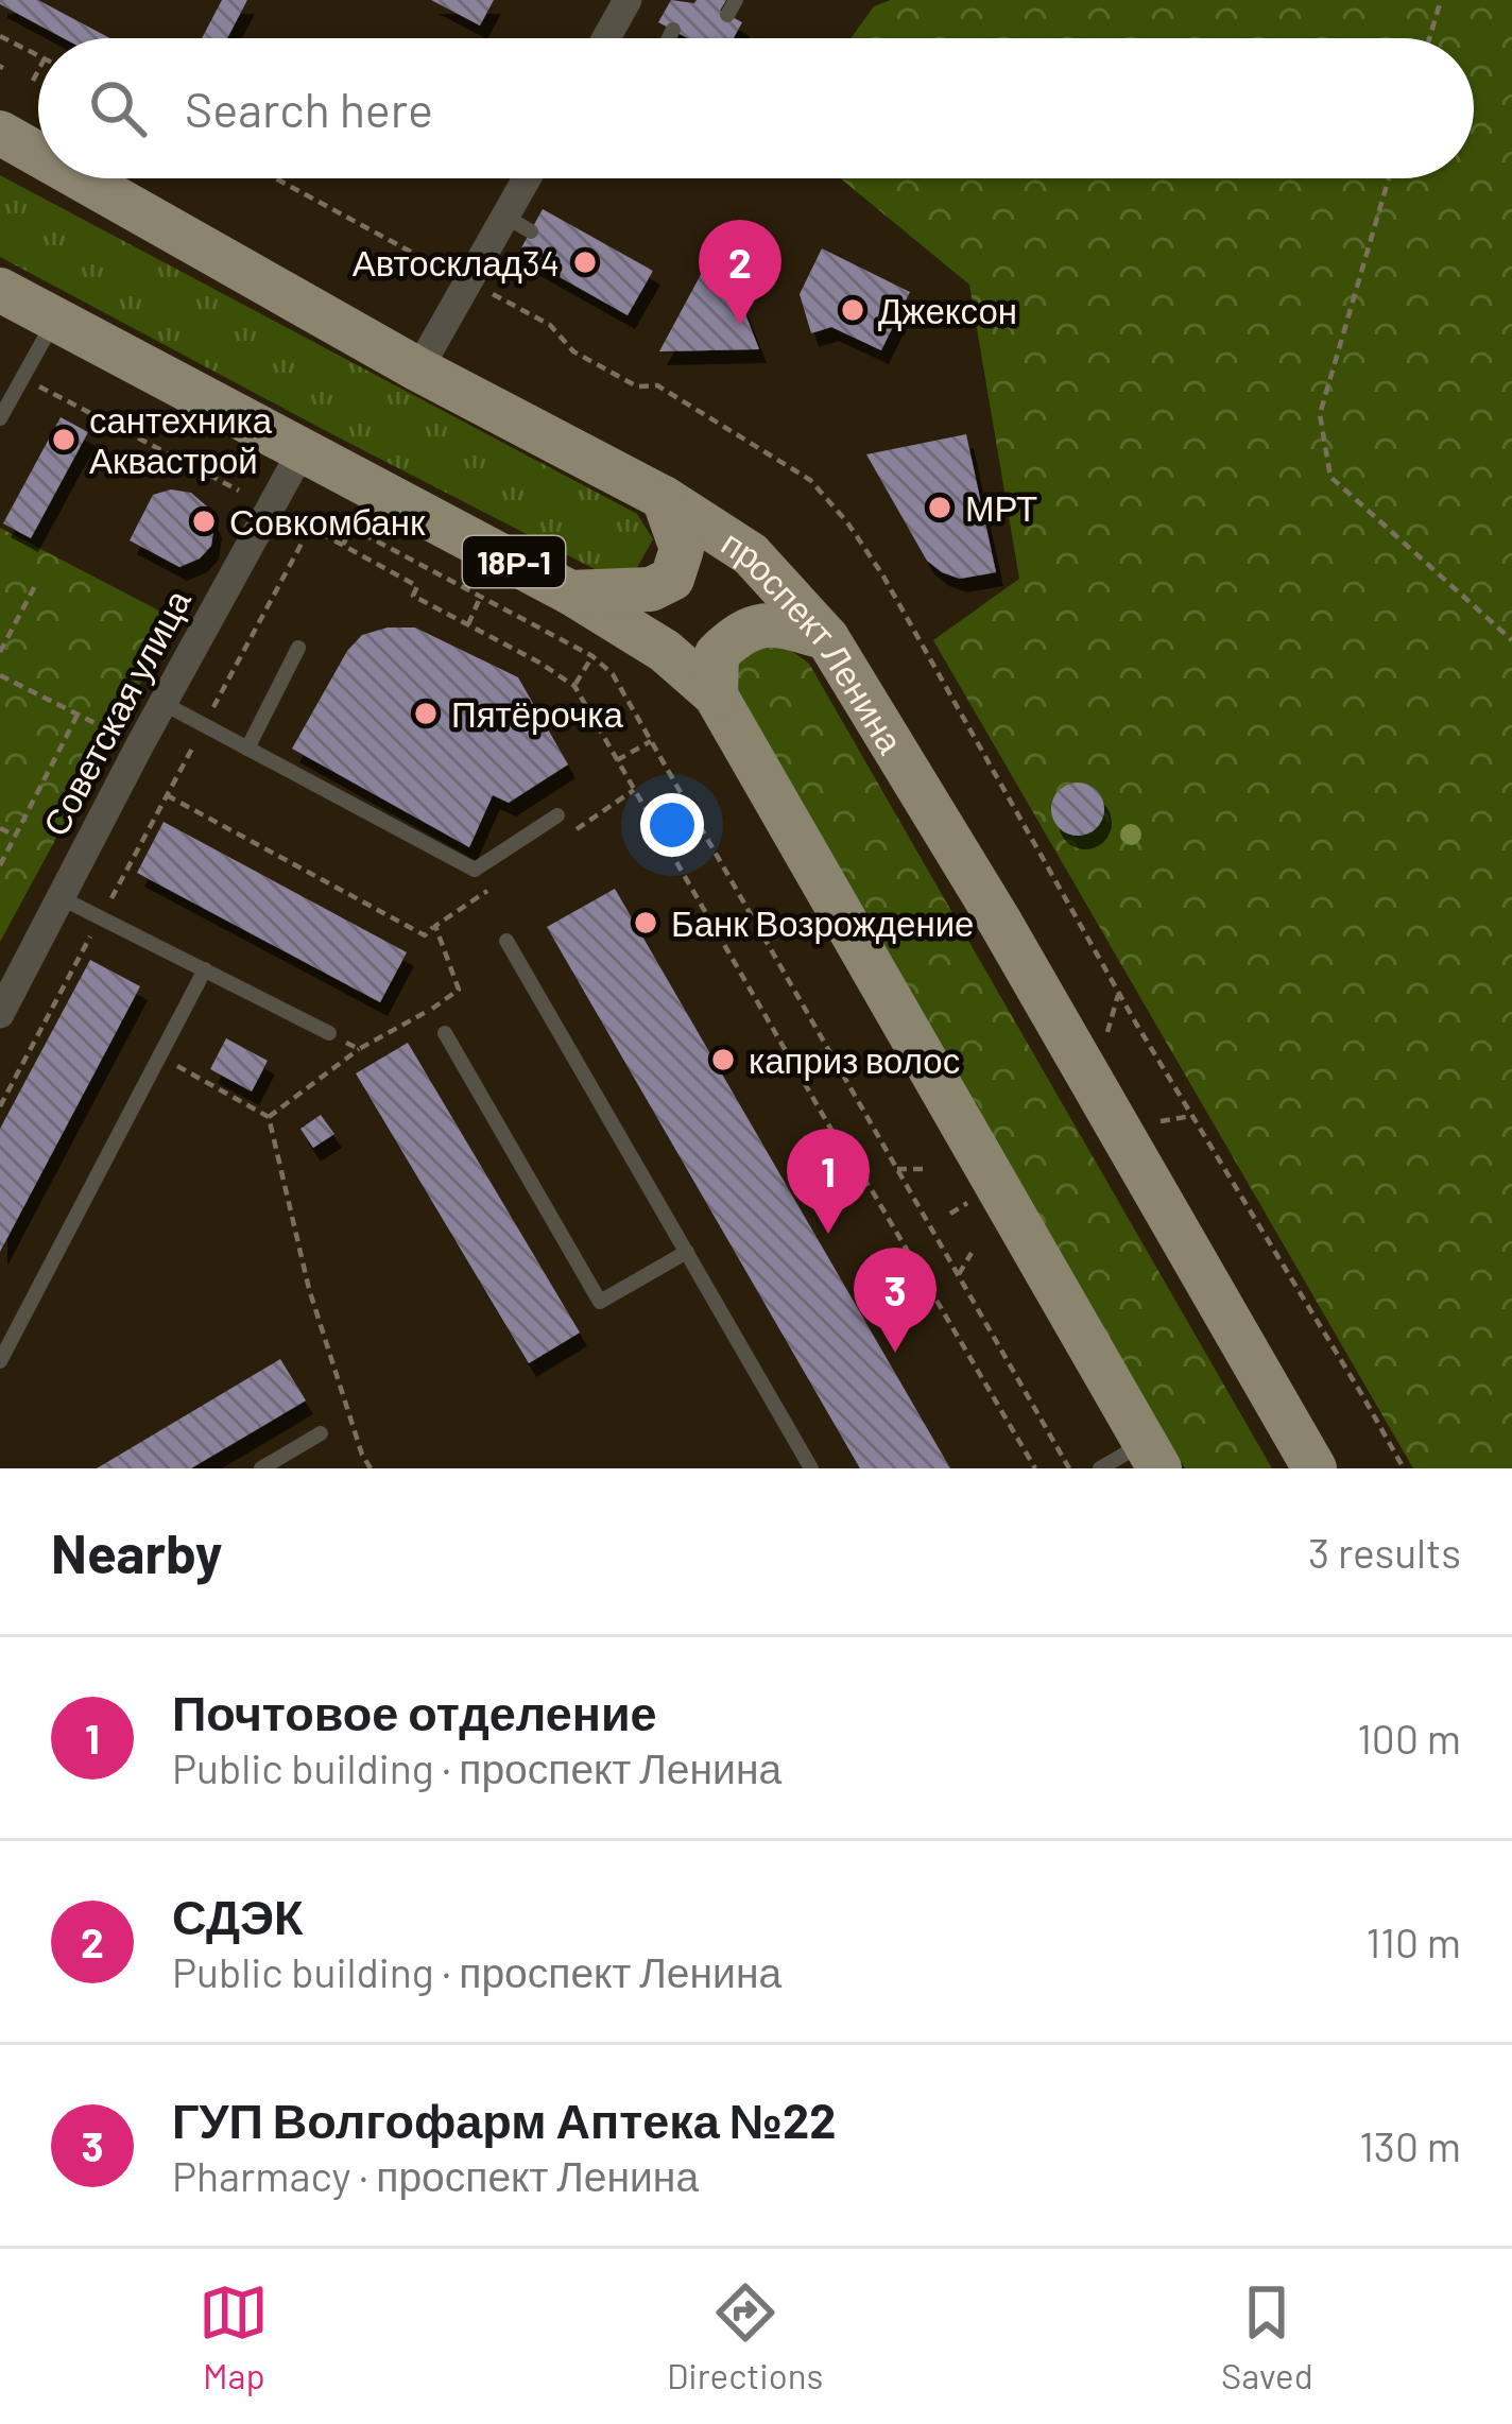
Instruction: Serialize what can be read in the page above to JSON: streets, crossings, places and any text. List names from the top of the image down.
{
  "streets": {
    "main road": ["18Р-1", "проспект Ленина"],
    "street": ["Советская улица"]
  },
  "crossings": [
    ["18Р-1", "Советская улица"]
  ],
  "places": [
    "Автосклад34",
    "Джексон",
    "сантехника Аквастрой",
    "МРТ",
    "Совкомбанк",
    "Пятёрочка",
    "Банк Возрождение",
    "каприз волос"
  ],
  "page": {
    "search": "Search here",
    "pins": ["2", "1", "3"],
    "heading": ["Nearby", "3 results"],
    "list": [
      {
        "mark": "1",
        "name": "Почтовое отделение",
        "note": "Public building · проспект Ленина",
        "value": "100 m"
      },
      {
        "mark": "2",
        "name": "СДЭК",
        "note": "Public building · проспект Ленина",
        "value": "110 m"
      },
      {
        "mark": "3",
        "name": "ГУП Волгофарм Аптека №22",
        "note": "Pharmacy · проспект Ленина",
        "value": "130 m"
      }
    ],
    "nav": ["Map", "Directions", "Saved"]
  }
}
